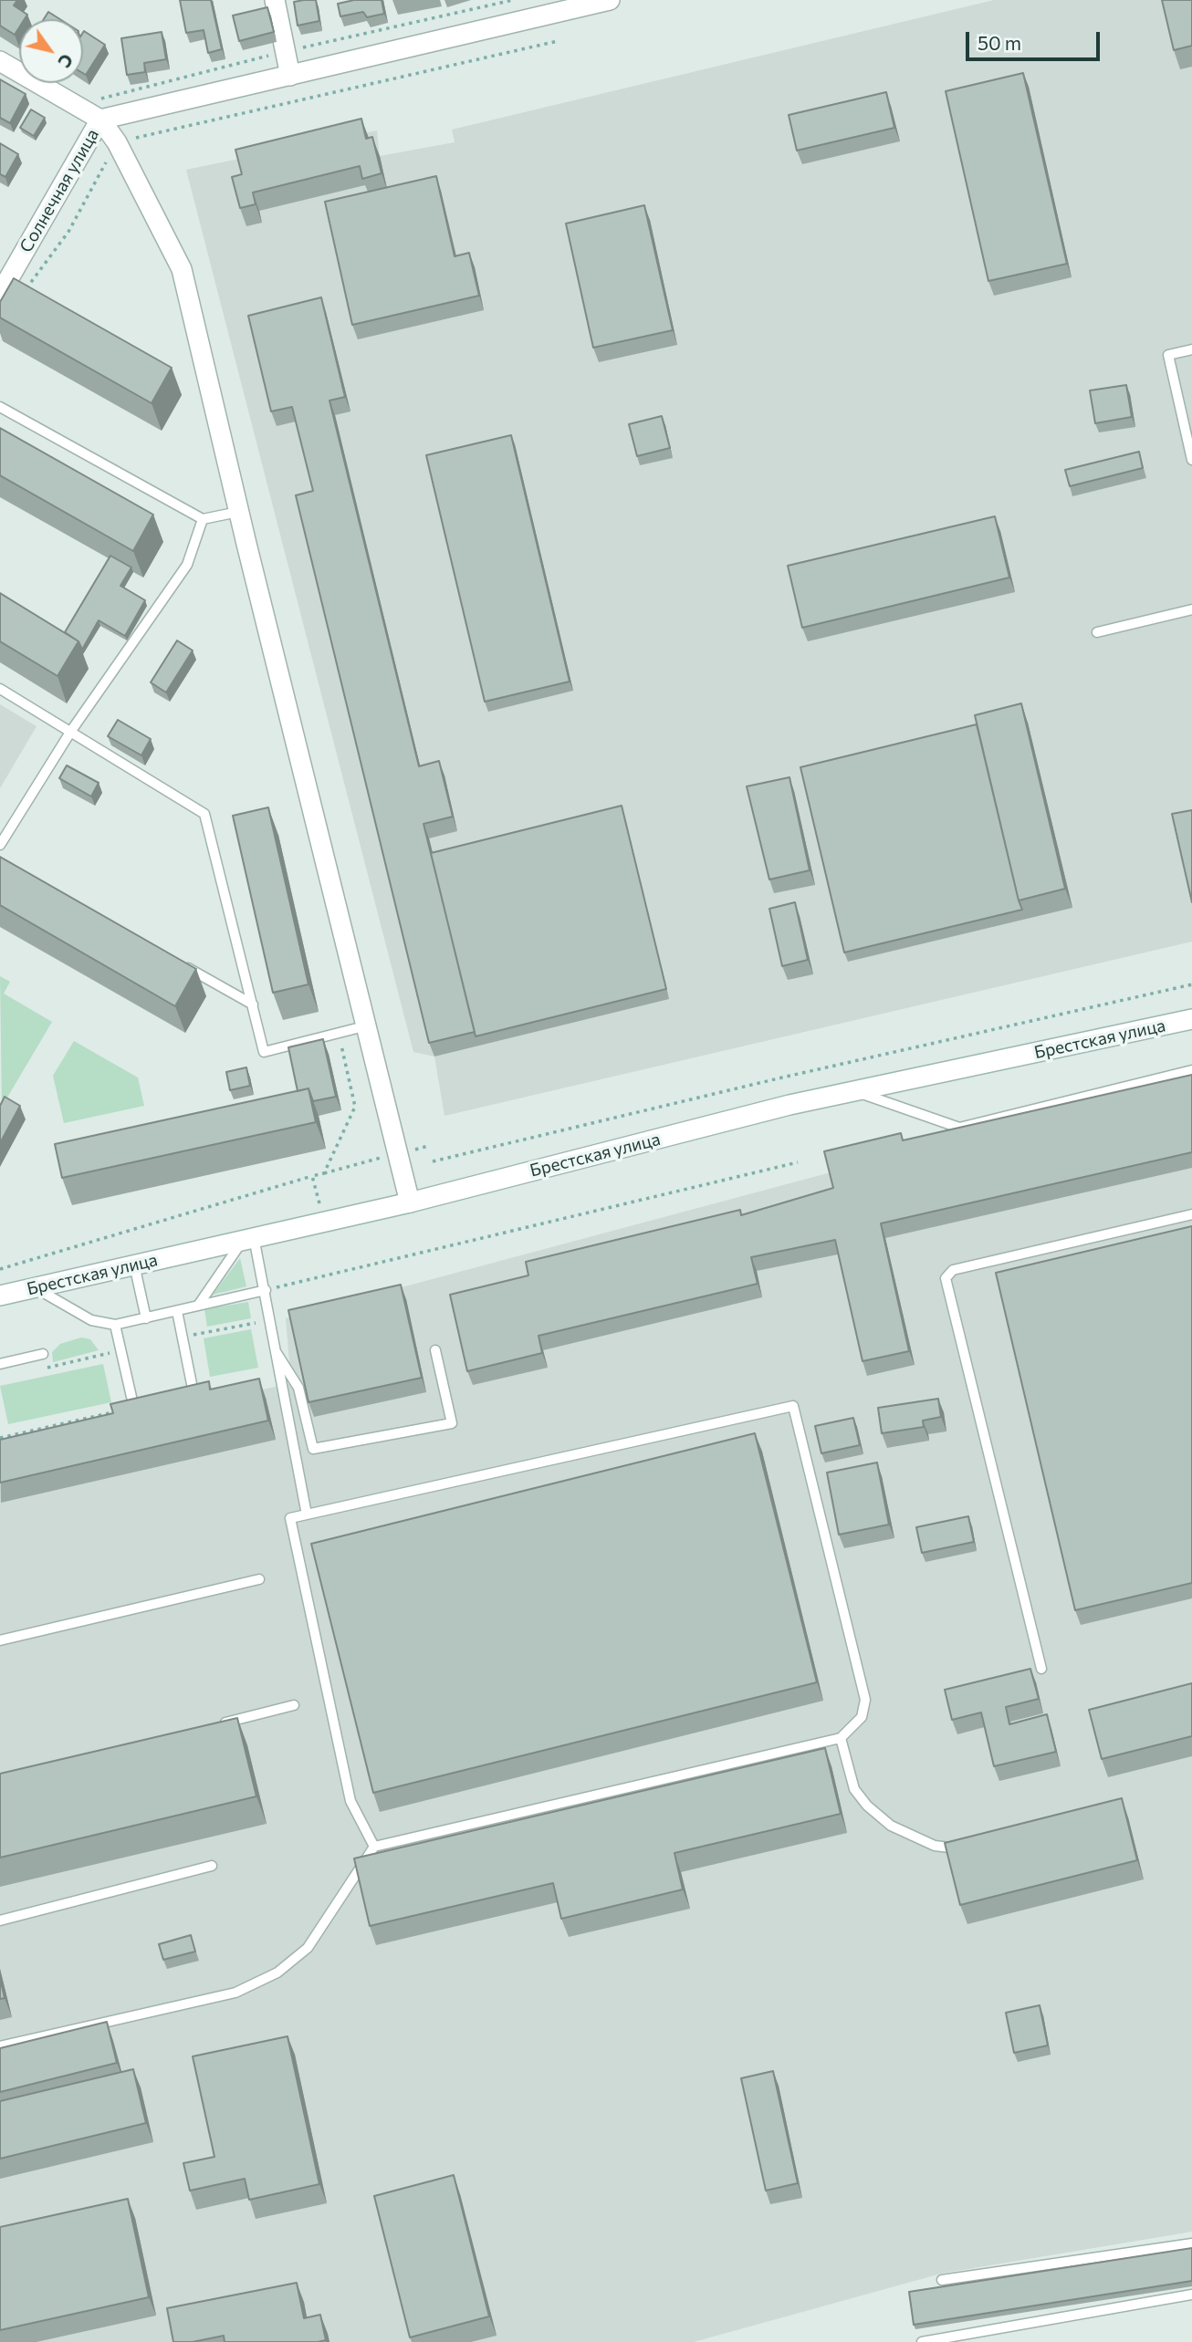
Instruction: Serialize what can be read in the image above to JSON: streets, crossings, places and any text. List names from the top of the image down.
{
  "streets": {
    "street": ["Солнечная улица", "Брестская улица"]
  },
  "scale_bar": "50 m",
  "north": "bottom right"
}
